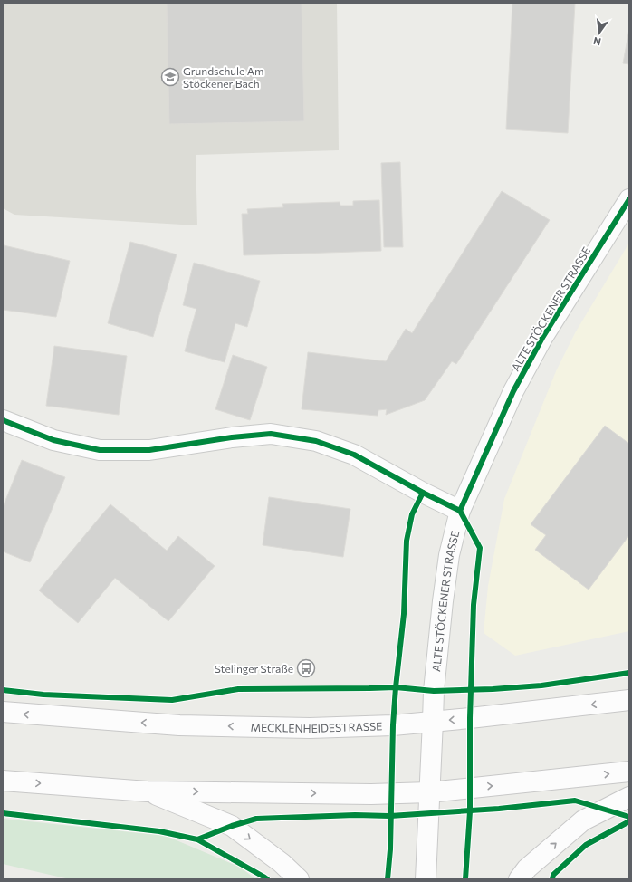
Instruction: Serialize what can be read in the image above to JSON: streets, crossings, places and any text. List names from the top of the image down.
{
  "streets": {
    "main road": ["ALTE STÖCKENER STRASSE", "MECKLENHEIDESTRASSE"]
  },
  "crossings": [
    ["ALTE STÖCKENER STRASSE", "MECKLENHEIDESTRASSE"]
  ],
  "places": {
    "school or university": ["Grundschule Am Stöckener Bach"],
    "bus stop": ["Stelinger Straße"]
  },
  "north": "bottom"
}
